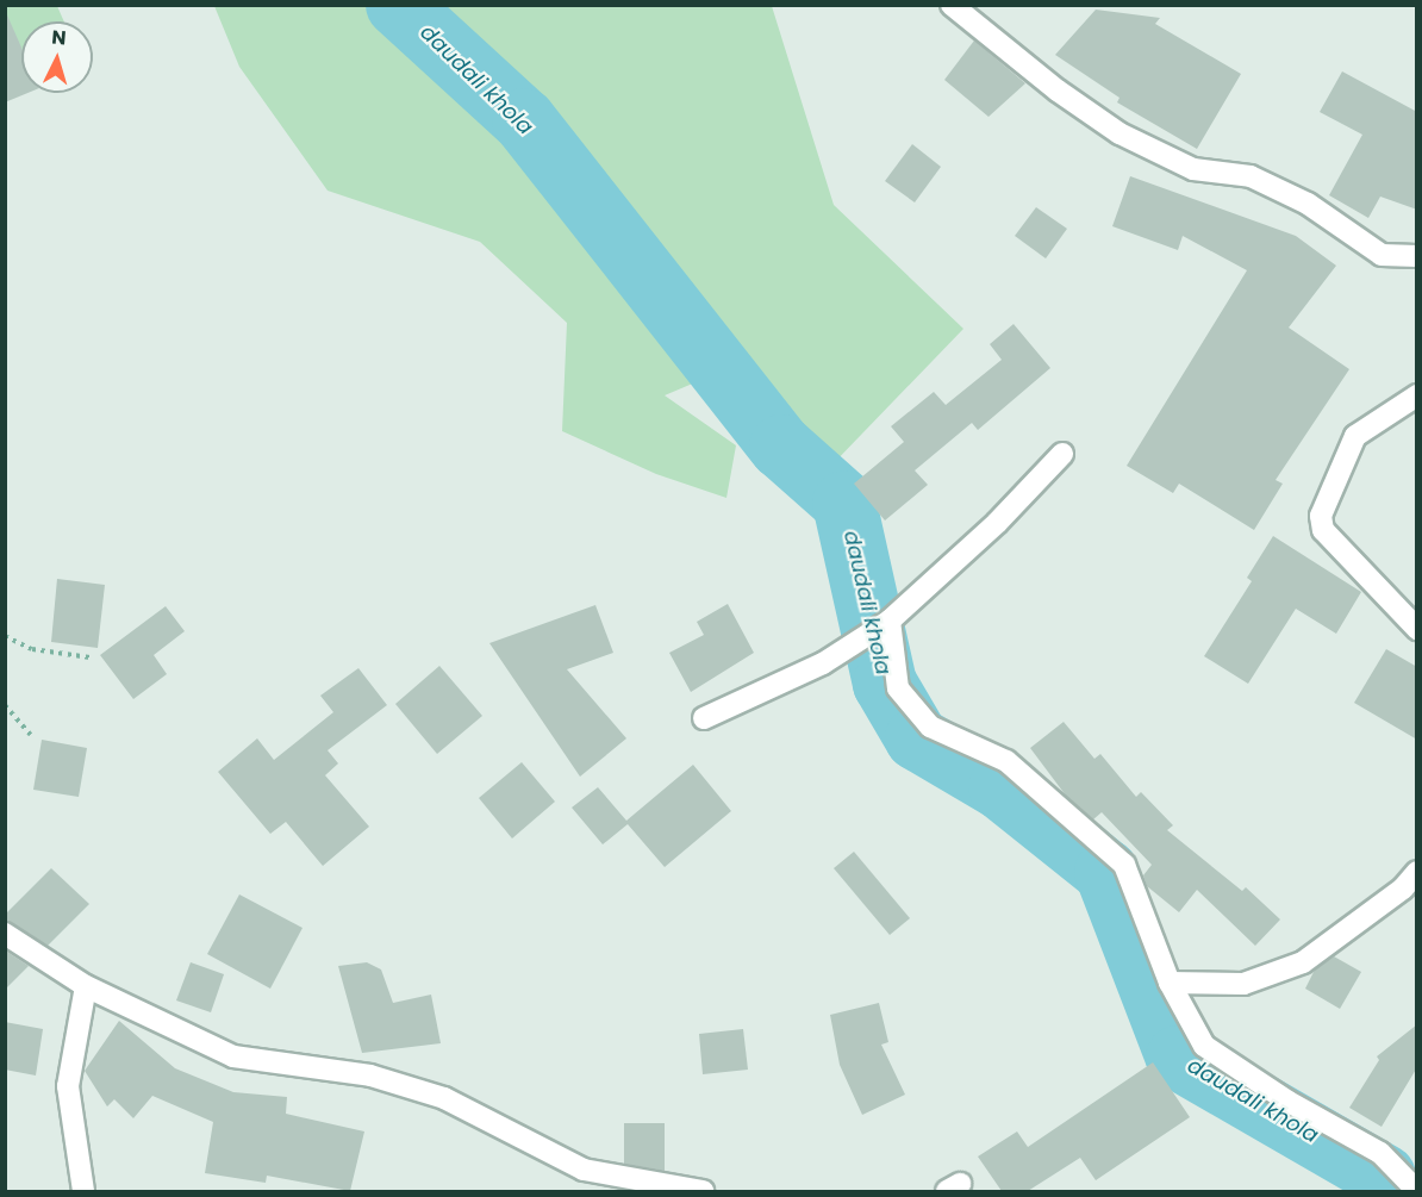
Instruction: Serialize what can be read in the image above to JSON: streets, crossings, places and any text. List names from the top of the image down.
{
  "water": ["daudali khola"],
  "north": "top"
}
